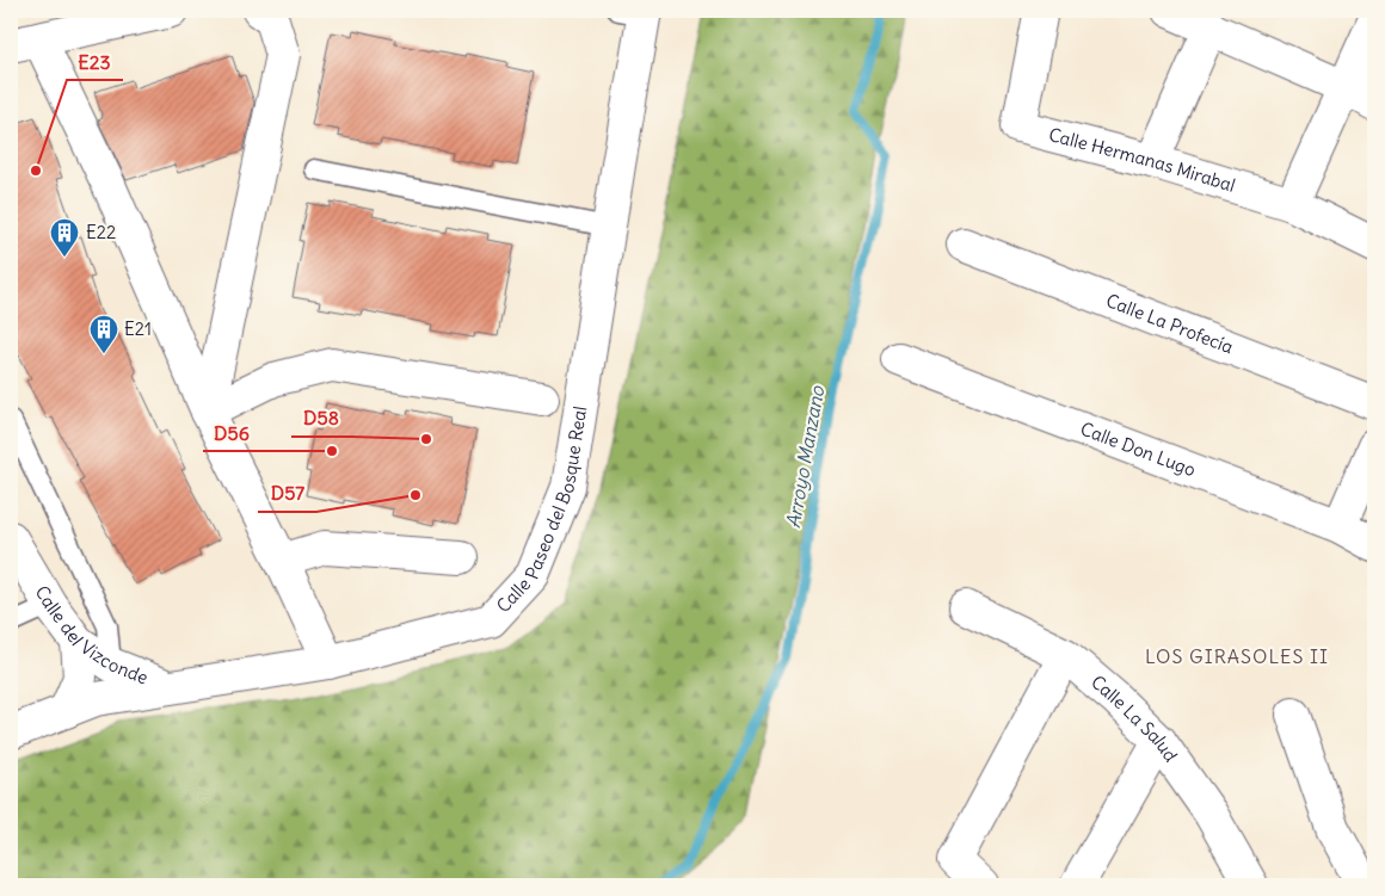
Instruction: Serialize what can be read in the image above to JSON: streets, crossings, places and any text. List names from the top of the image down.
{
  "streets": {
    "street": [
      "Calle Hermanas Mirabal",
      "Calle La Profecía",
      "Calle Don Lugo",
      "Calle Paseo del Bosque Real",
      "Calle del Vizconde",
      "Calle La Salud"
    ]
  },
  "crossings": [
    ["Calle Paseo del Bosque Real", "Calle del Vizconde"]
  ],
  "districts": ["LOS GIRASOLES II"],
  "water": ["Arroyo Manzano"],
  "places": {
    "other": [
      "E23",
      "D58",
      "D56",
      "D57"
    ],
    "building": ["E22", "E21"]
  }
}
